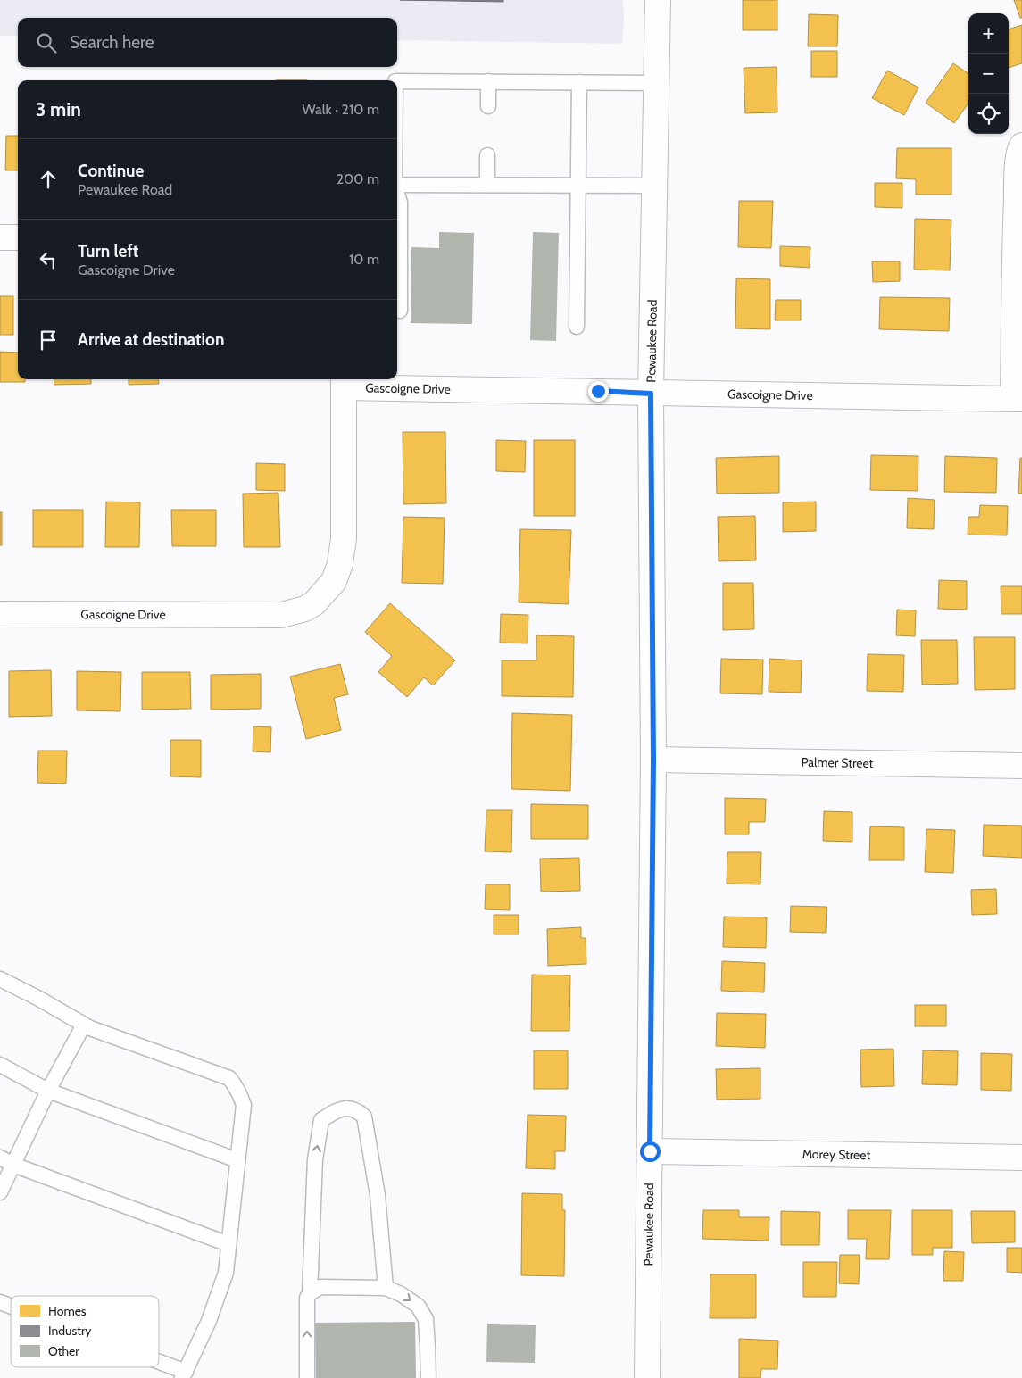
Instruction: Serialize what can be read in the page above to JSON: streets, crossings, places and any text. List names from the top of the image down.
{
  "streets": {
    "street": [
      "Pewaukee Road",
      "Gascoigne Drive",
      "Palmer Street",
      "Morey Street"
    ]
  },
  "crossings": [
    ["Pewaukee Road", "Gascoigne Drive"],
    ["Pewaukee Road", "Palmer Street"],
    ["Pewaukee Road", "Morey Street"]
  ],
  "legend": ["Homes", "Industry", "Other"],
  "page": {
    "map_buttons": ["+", "−"],
    "search": "Search here",
    "heading": ["3 min", "Walk · 210 m"],
    "list": [
      ["Continue", "Pewaukee Road", "200 m"],
      ["Turn left", "Gascoigne Drive", "10 m"],
      "Arrive at destination"
    ]
  }
}
